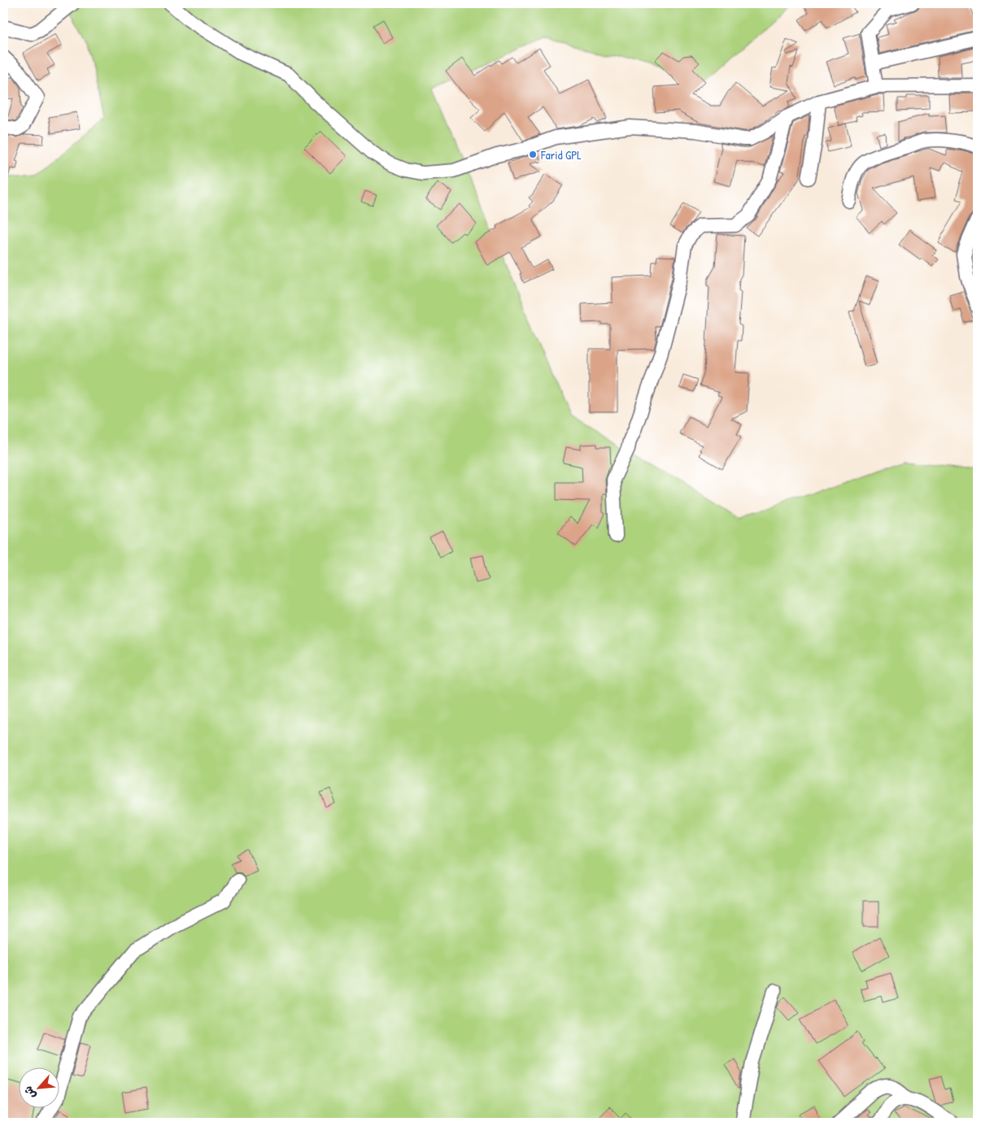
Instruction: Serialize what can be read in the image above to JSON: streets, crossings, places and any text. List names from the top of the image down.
{
  "places": ["Farid GPL"],
  "north": "bottom left"
}
